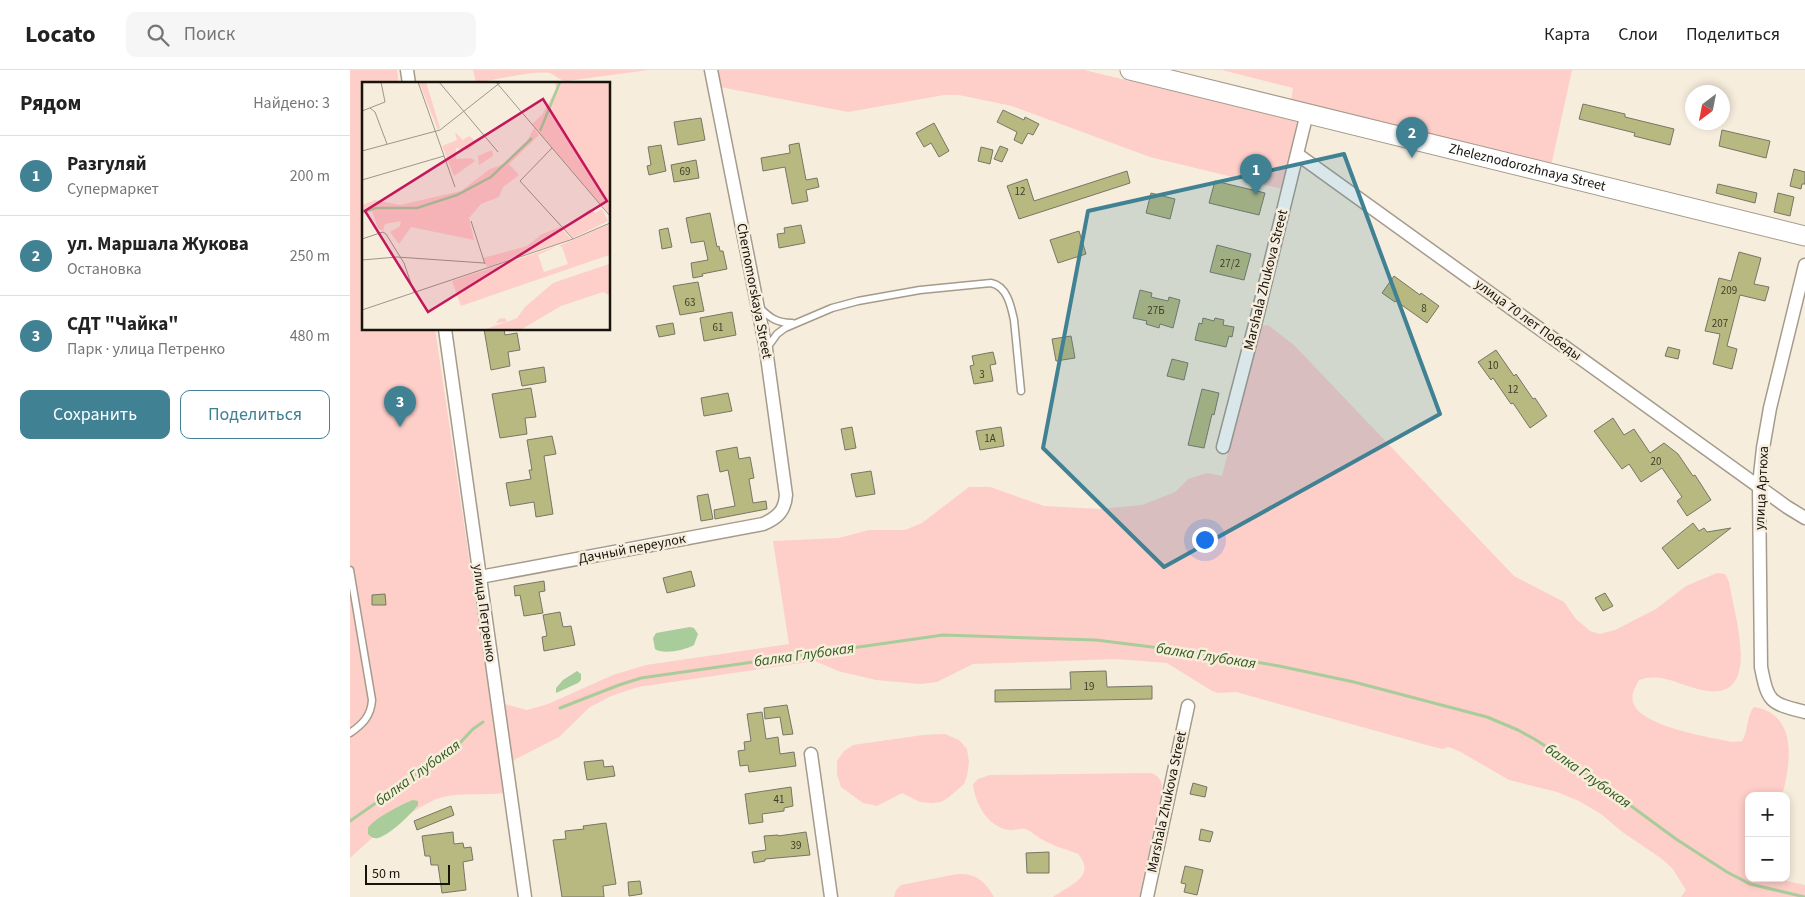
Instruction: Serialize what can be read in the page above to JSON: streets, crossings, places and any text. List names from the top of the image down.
{
  "streets": {
    "main road": ["Zheleznodorozhnaya Street"],
    "street": [
      "Marshala Zhukova Street",
      "Chernomorskaya Street",
      "улица 70 лет Победы",
      "улица Артюха",
      "Дачный переулок",
      "улица Петренко"
    ]
  },
  "crossings": [
    ["Zheleznodorozhnaya Street", "Marshala Zhukova Street"],
    ["Marshala Zhukova Street", "улица 70 лет Победы"],
    ["Chernomorskaya Street", "Дачный переулок"],
    ["улица 70 лет Победы", "улица Артюха"],
    ["Дачный переулок", "улица Петренко"]
  ],
  "water": ["балка Глубокая"],
  "house_numbers": [
    "69",
    "12",
    "27/2",
    "209",
    "63",
    "8",
    "27Б",
    "207",
    "61",
    "10",
    "3",
    "12",
    "1А",
    "20",
    "19",
    "41",
    "39"
  ],
  "scale_bar": "50 m",
  "north": "bottom left",
  "page": {
    "header": "Locato",
    "search": "Поиск",
    "nav": ["Карта", "Слои", "Поделиться"],
    "heading": ["Рядом", "Найдено: 3"],
    "pins": ["2", "1", "3"],
    "list": [
      {
        "mark": "1",
        "name": "Разгуляй",
        "note": "Супермаркет",
        "value": "200 m"
      },
      {
        "mark": "2",
        "name": "ул. Маршала Жукова",
        "note": "Остановка",
        "value": "250 m"
      },
      {
        "mark": "3",
        "name": "СДТ \"Чайка\"",
        "note": "Парк · улица Петренко",
        "value": "480 m"
      }
    ],
    "buttons": ["Сохранить", "Поделиться"],
    "map_buttons": ["+", "−"],
    "scale": "50 m"
  }
}
